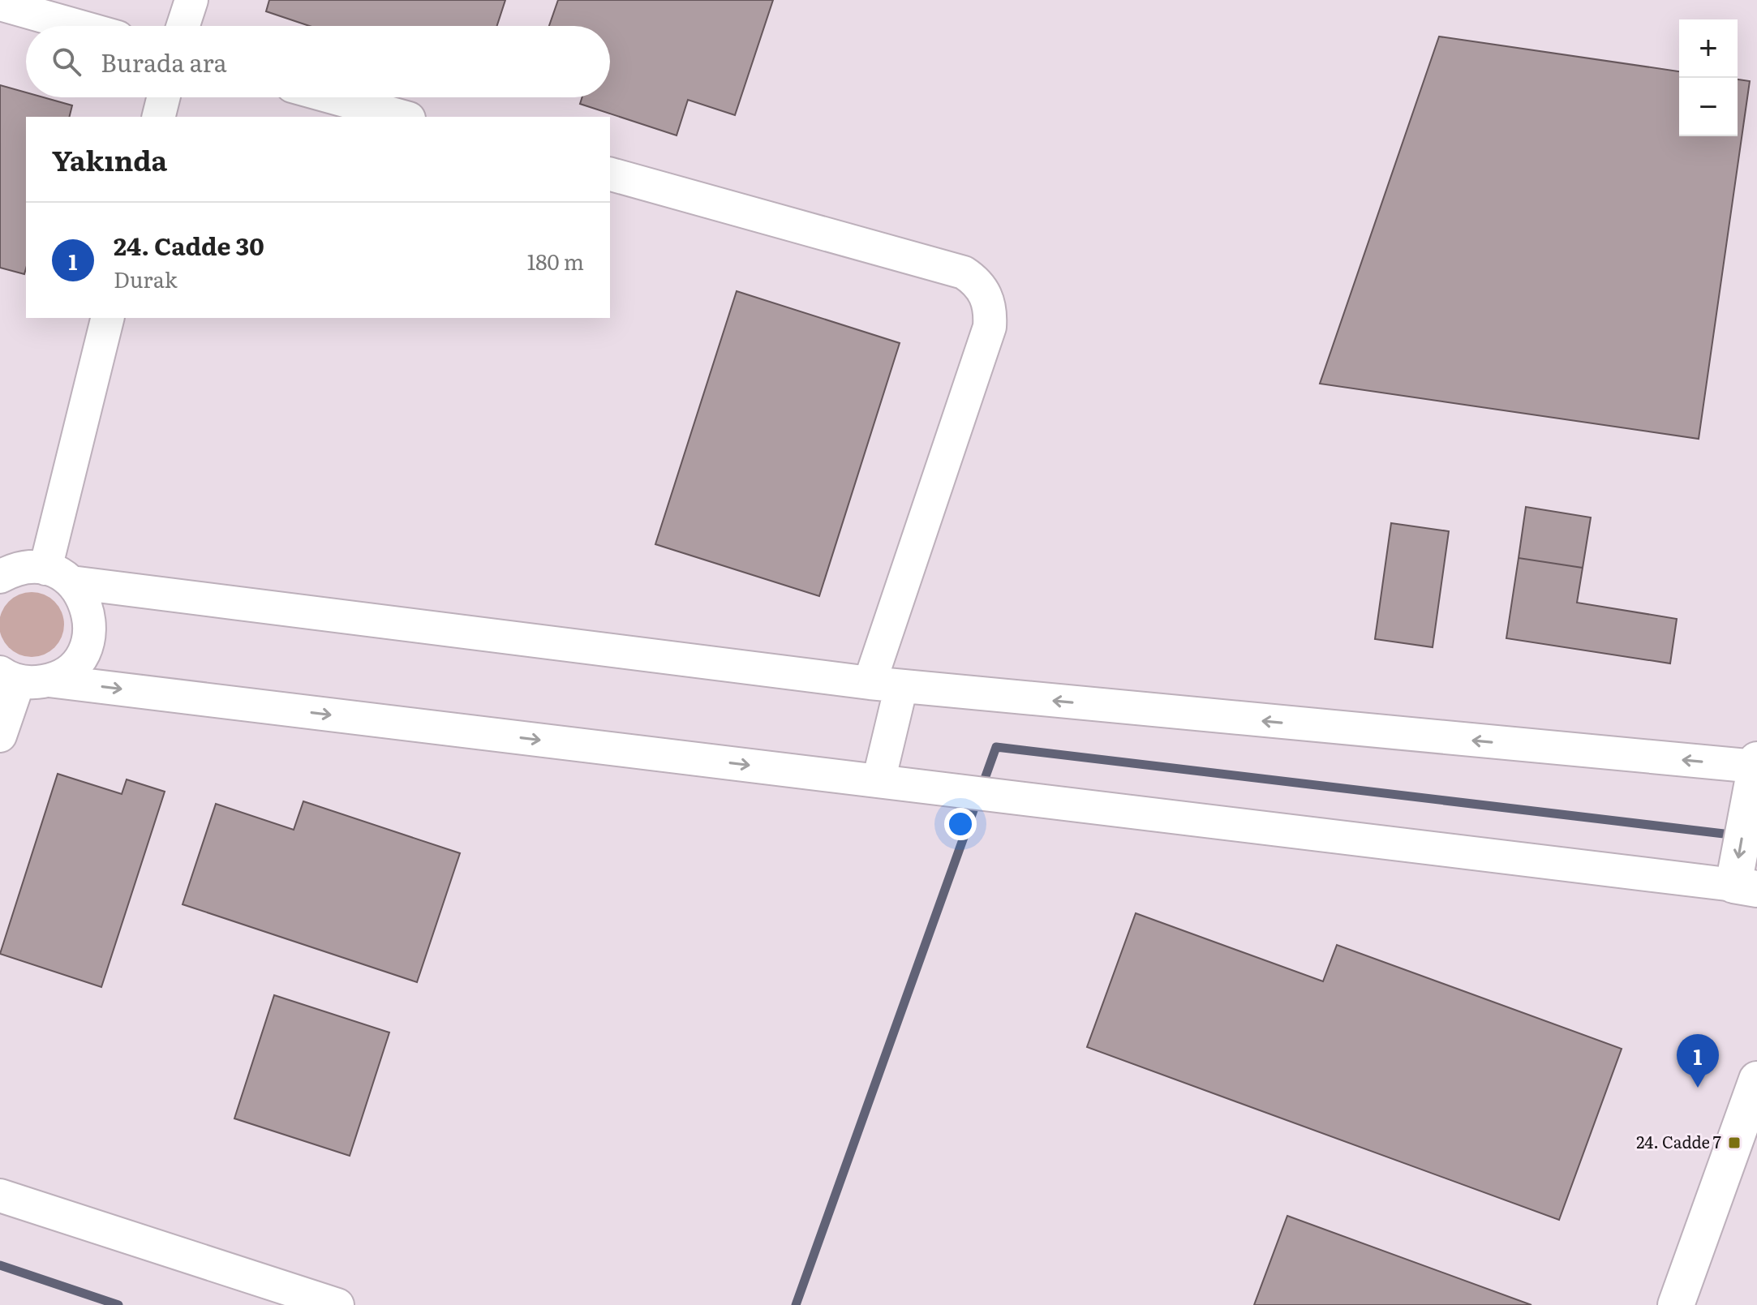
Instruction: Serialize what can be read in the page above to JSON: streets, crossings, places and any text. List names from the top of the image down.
{
  "places": {
    "transit": ["24. Cadde 7"]
  },
  "page": {
    "map_buttons": ["+", "−"],
    "search": "Burada ara",
    "heading": "Yakında",
    "list": [
      {
        "mark": "1",
        "name": "24. Cadde 30",
        "note": "Durak",
        "value": "180 m"
      }
    ],
    "pins": "1"
  }
}
